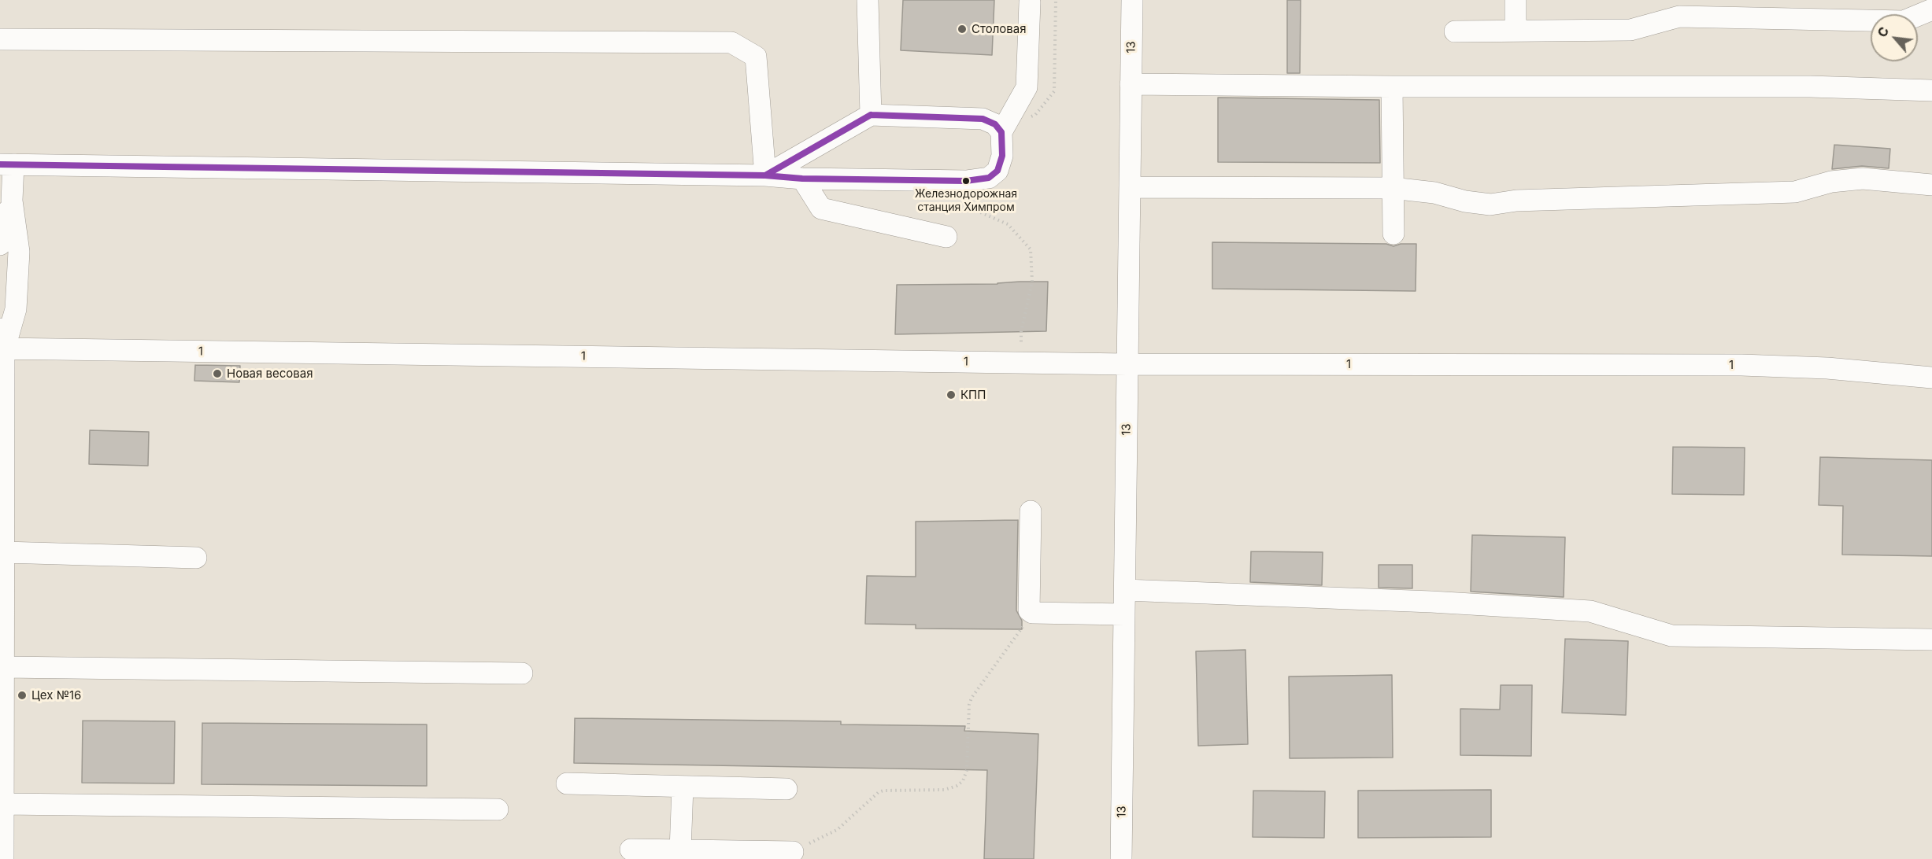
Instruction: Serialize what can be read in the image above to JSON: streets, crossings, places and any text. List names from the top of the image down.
{
  "streets": {
    "street": ["13", "1"]
  },
  "crossings": [
    ["13", "1"]
  ],
  "places": [
    "Столовая",
    "Железнодорожная станция Химпром",
    "Новая весовая",
    "КПП",
    "Цех №16"
  ],
  "north": "top left"
}
